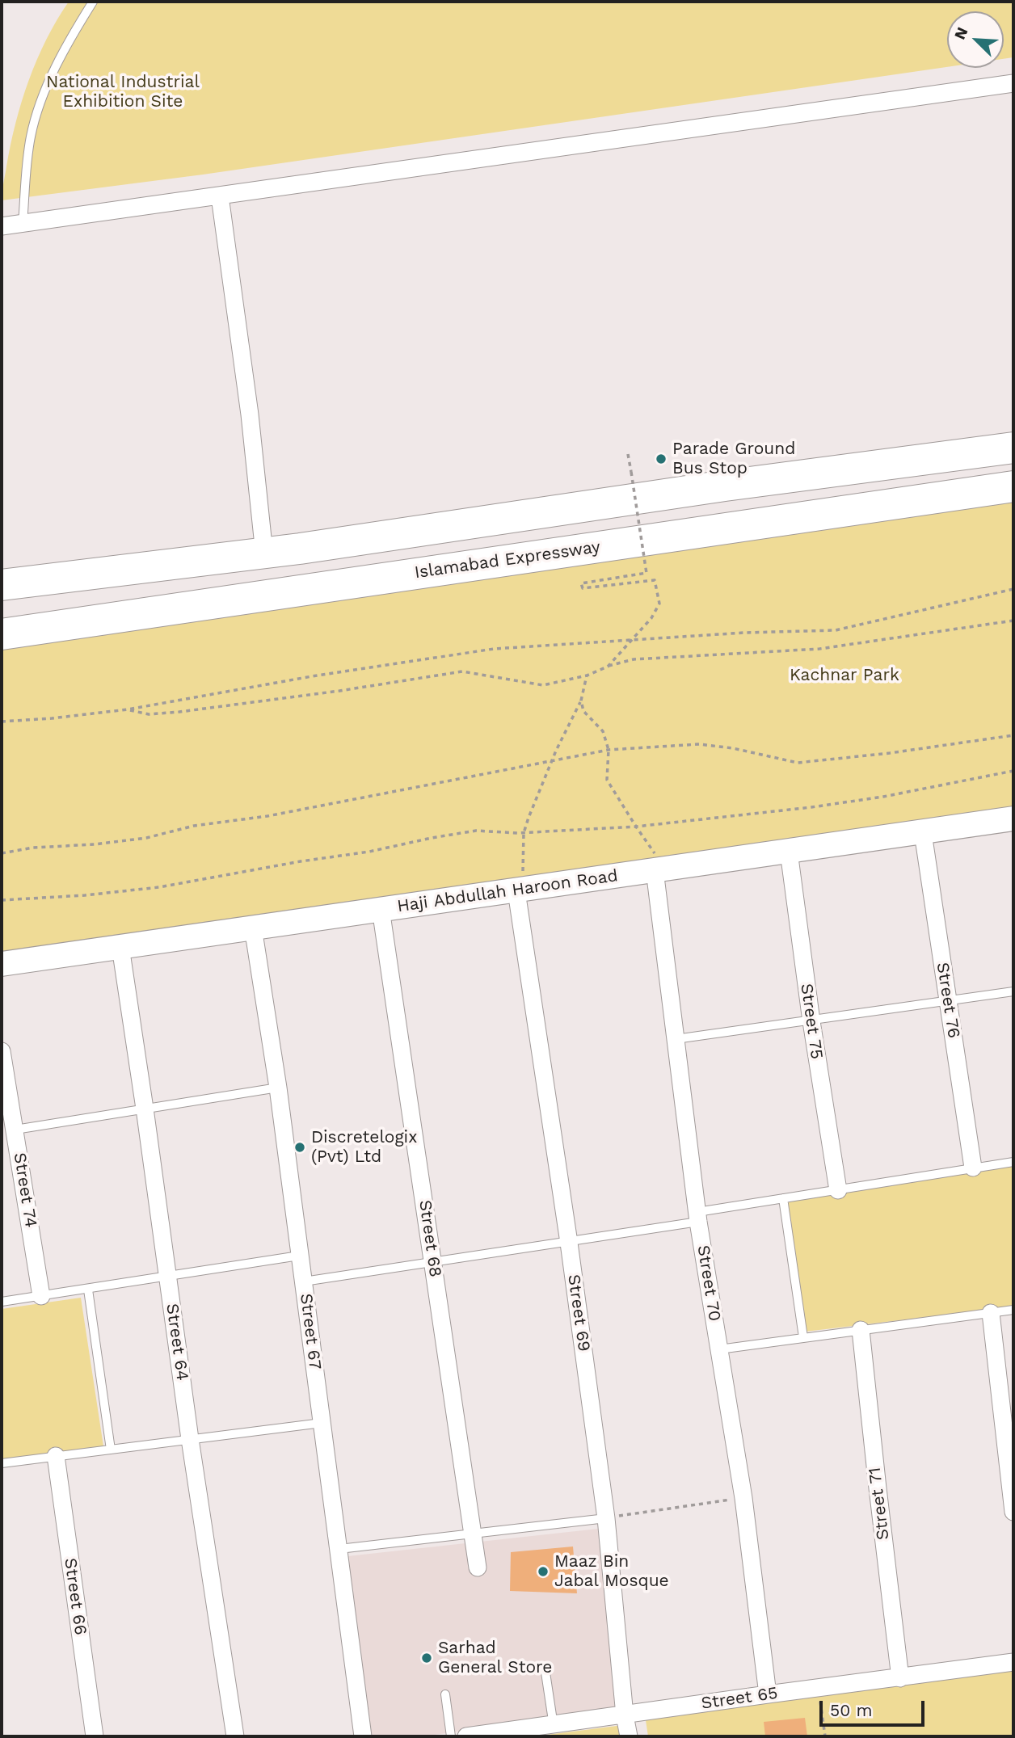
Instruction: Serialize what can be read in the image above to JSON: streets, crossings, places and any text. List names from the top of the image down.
{
  "streets": {
    "highway": ["Islamabad Expressway"],
    "street": [
      "Haji Abdullah Haroon Road",
      "Street 76",
      "Street 75",
      "Street 74",
      "Street 68",
      "Street 70",
      "Street 69",
      "Street 67",
      "Street 64",
      "Street 71",
      "Street 66",
      "Street 65"
    ]
  },
  "crossings": [
    ["Haji Abdullah Haroon Road", "Street 76"],
    ["Haji Abdullah Haroon Road", "Street 75"],
    ["Haji Abdullah Haroon Road", "Street 68"],
    ["Haji Abdullah Haroon Road", "Street 70"],
    ["Haji Abdullah Haroon Road", "Street 69"],
    ["Haji Abdullah Haroon Road", "Street 67"],
    ["Haji Abdullah Haroon Road", "Street 64"],
    ["Street 70", "Street 65"],
    ["Street 69", "Street 65"],
    ["Street 71", "Street 65"]
  ],
  "parks": ["National Industrial Exhibition Site", "Kachnar Park"],
  "places": [
    "Parade Ground Bus Stop",
    "Discretelogix (Pvt) Ltd",
    "Maaz Bin Jabal Mosque",
    "Sarhad General Store"
  ],
  "scale_bar": "50 m",
  "north": "top left"
}
